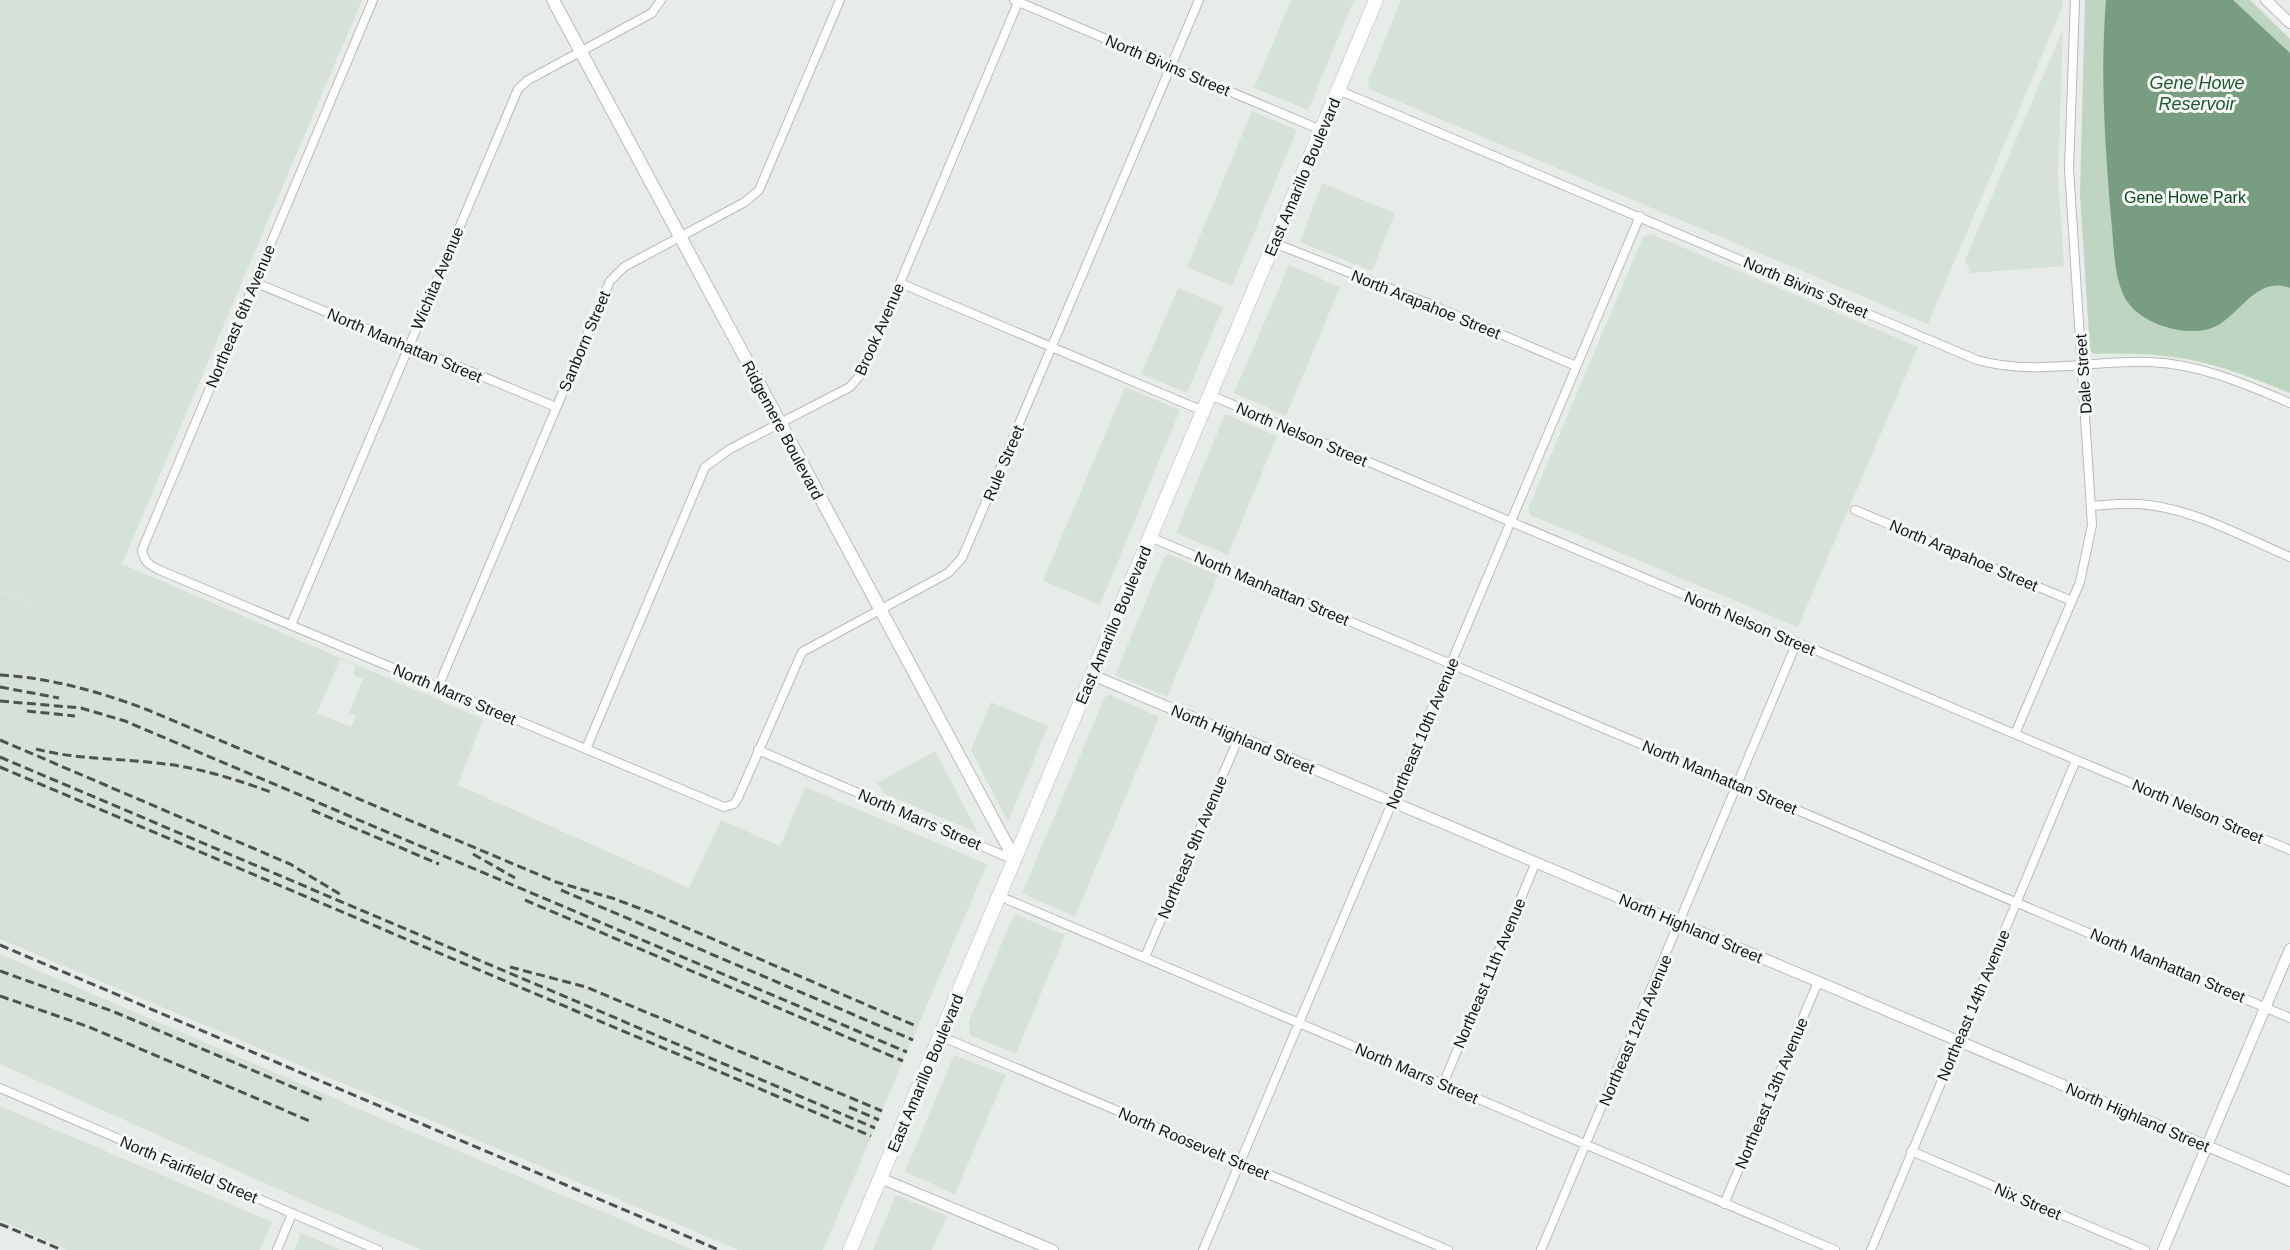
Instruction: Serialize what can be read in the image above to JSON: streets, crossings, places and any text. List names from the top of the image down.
{
  "streets": {
    "highway": ["East Amarillo Boulevard"],
    "main road": ["Ridgemere Boulevard"],
    "street": [
      "North Bivins Street",
      "Wichita Avenue",
      "North Arapahoe Street",
      "Northeast 6th Avenue",
      "Brook Avenue",
      "Sanborn Street",
      "North Manhattan Street",
      "Dale Street",
      "North Nelson Street",
      "Rule Street",
      "North Marrs Street",
      "Northeast 10th Avenue",
      "North Highland Street",
      "Northeast 9th Avenue",
      "Northeast 11th Avenue",
      "Northeast 14th Avenue",
      "Northeast 12th Avenue",
      "Northeast 13th Avenue",
      "North Roosevelt Street",
      "North Fairfield Street",
      "Nix Street"
    ]
  },
  "crossings": [
    ["North Bivins Street", "East Amarillo Boulevard"],
    ["North Bivins Street", "Brook Avenue"],
    ["North Bivins Street", "Dale Street"],
    ["North Bivins Street", "Rule Street"],
    ["North Bivins Street", "Northeast 10th Avenue"],
    ["East Amarillo Boulevard", "North Arapahoe Street"],
    ["East Amarillo Boulevard", "North Manhattan Street"],
    ["East Amarillo Boulevard", "Ridgemere Boulevard"],
    ["East Amarillo Boulevard", "North Nelson Street"],
    ["East Amarillo Boulevard", "North Marrs Street"],
    ["East Amarillo Boulevard", "North Highland Street"],
    ["East Amarillo Boulevard", "North Roosevelt Street"],
    ["Wichita Avenue", "North Manhattan Street"],
    ["Wichita Avenue", "Ridgemere Boulevard"],
    ["Wichita Avenue", "North Marrs Street"],
    ["North Arapahoe Street", "Dale Street"],
    ["North Arapahoe Street", "Northeast 10th Avenue"],
    ["Northeast 6th Avenue", "North Manhattan Street"],
    ["Northeast 6th Avenue", "North Marrs Street"],
    ["Brook Avenue", "Ridgemere Boulevard"],
    ["Brook Avenue", "North Marrs Street"],
    ["Sanborn Street", "North Manhattan Street"],
    ["Sanborn Street", "Ridgemere Boulevard"],
    ["Sanborn Street", "North Marrs Street"],
    ["North Manhattan Street", "Northeast 10th Avenue"],
    ["North Manhattan Street", "Northeast 14th Avenue"],
    ["North Manhattan Street", "Northeast 12th Avenue"],
    ["Dale Street", "North Nelson Street"],
    ["Ridgemere Boulevard", "Rule Street"],
    ["Ridgemere Boulevard", "North Marrs Street"],
    ["North Nelson Street", "Northeast 10th Avenue"],
    ["North Nelson Street", "Northeast 14th Avenue"],
    ["North Nelson Street", "Northeast 12th Avenue"],
    ["Rule Street", "North Marrs Street"],
    ["North Marrs Street", "Northeast 10th Avenue"],
    ["North Marrs Street", "Northeast 9th Avenue"],
    ["North Marrs Street", "Northeast 11th Avenue"],
    ["North Marrs Street", "Northeast 12th Avenue"],
    ["North Marrs Street", "Northeast 13th Avenue"],
    ["Northeast 10th Avenue", "North Highland Street"],
    ["Northeast 10th Avenue", "North Roosevelt Street"],
    ["North Highland Street", "Northeast 9th Avenue"],
    ["North Highland Street", "Northeast 11th Avenue"],
    ["North Highland Street", "Northeast 14th Avenue"],
    ["North Highland Street", "Northeast 12th Avenue"],
    ["North Highland Street", "Northeast 13th Avenue"],
    ["Northeast 14th Avenue", "Nix Street"]
  ],
  "water": ["Gene Howe Reservoir"],
  "parks": ["Gene Howe Park"]
}
